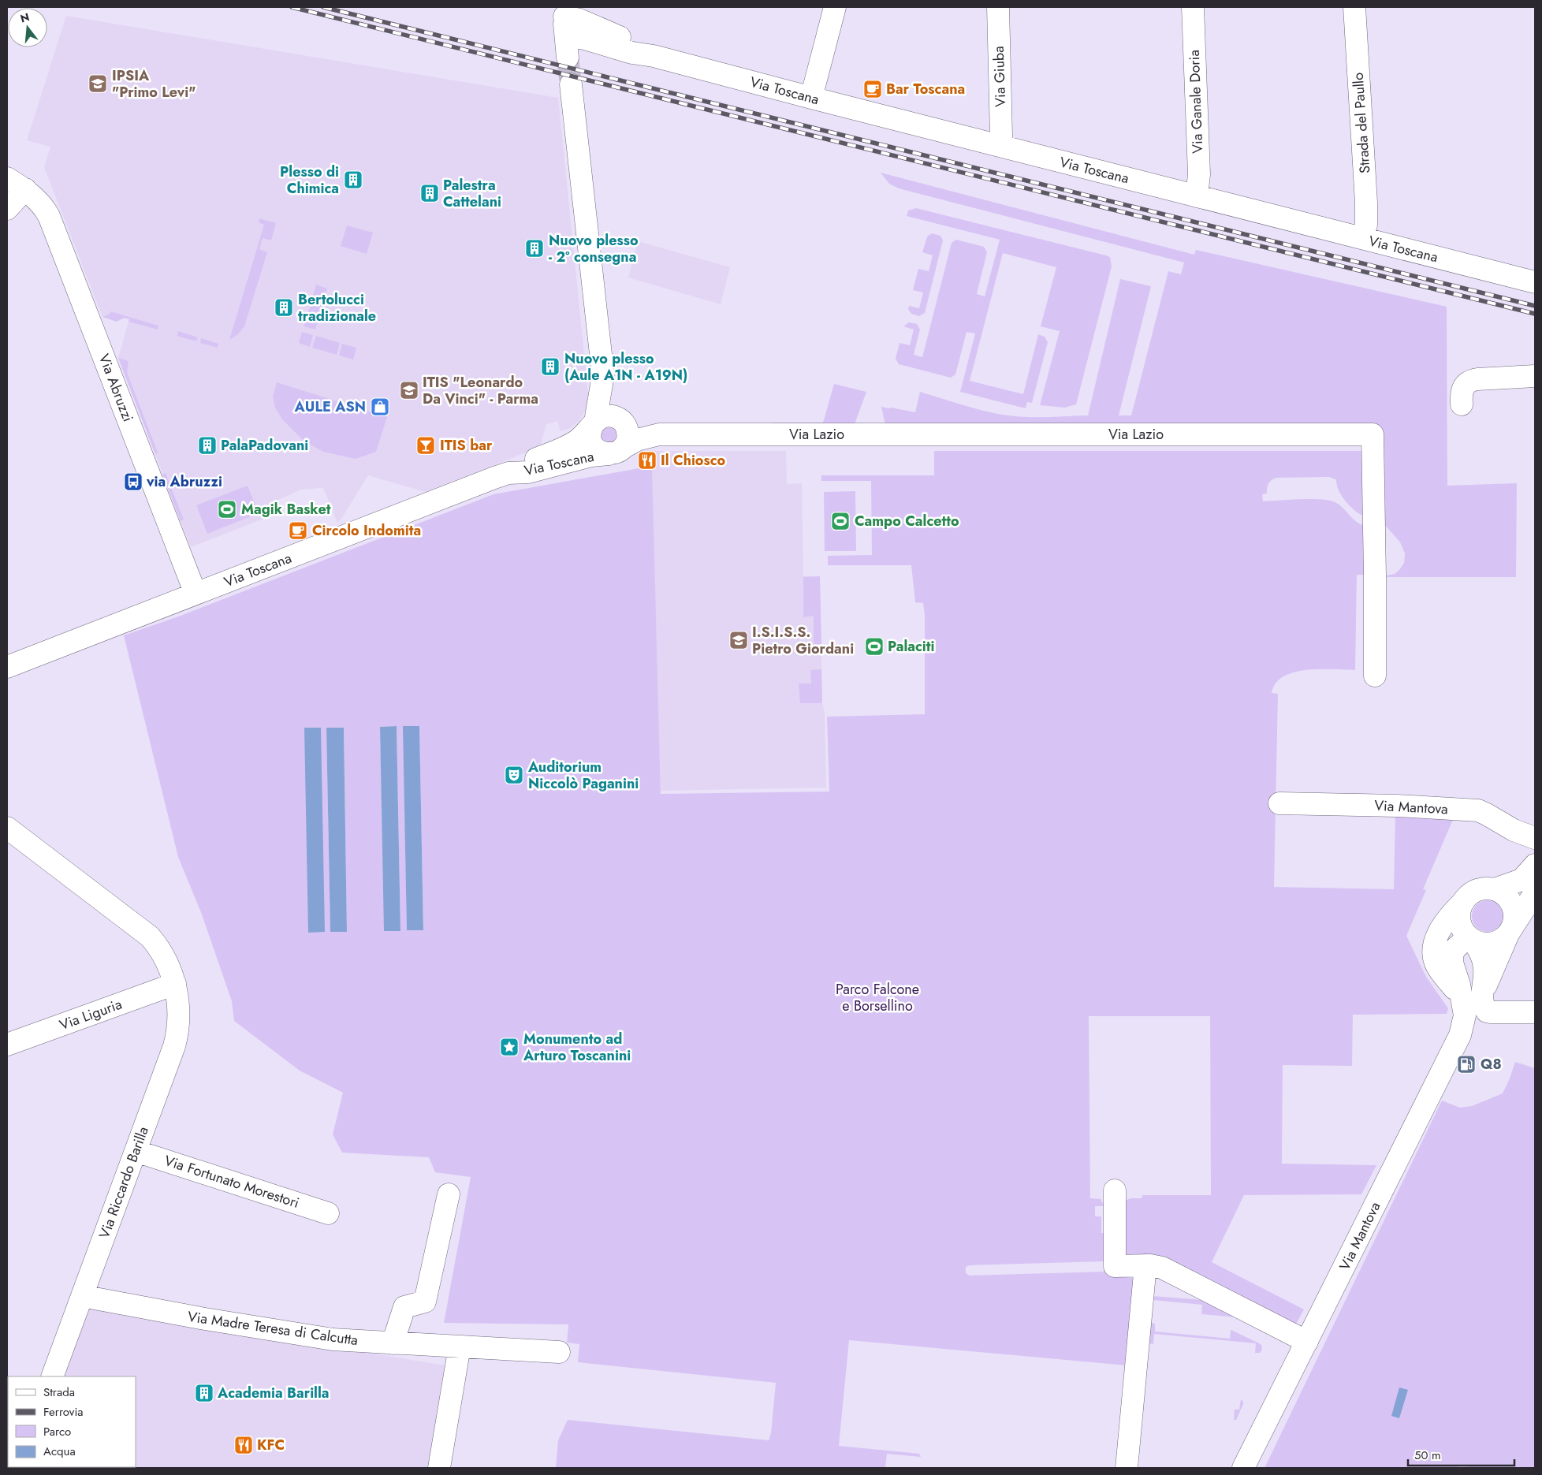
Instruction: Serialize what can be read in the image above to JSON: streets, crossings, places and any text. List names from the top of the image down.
{
  "streets": {
    "street": [
      "Via Giuba",
      "Via Toscana",
      "Via Ganale Doria",
      "Strada del Paullo",
      "Via Abruzzi",
      "Via Lazio",
      "Via Mantova",
      "Via Liguria",
      "Via Fortunato Morestori",
      "Via Riccardo Barilla",
      "Via Madre Teresa di Calcutta"
    ]
  },
  "crossings": [
    ["Via Giuba", "Via Toscana"],
    ["Via Toscana", "Via Ganale Doria"],
    ["Via Toscana", "Strada del Paullo"],
    ["Via Toscana", "Via Abruzzi"],
    ["Via Toscana", "Via Lazio"],
    ["Via Liguria", "Via Riccardo Barilla"],
    ["Via Fortunato Morestori", "Via Riccardo Barilla"],
    ["Via Riccardo Barilla", "Via Madre Teresa di Calcutta"]
  ],
  "parks": ["Parco Falcone e Borsellino"],
  "places": {
    "school or university": ["IPSIA \"Primo Levi\"", "ITIS \"Leonardo Da Vinci\" - Parma", "I.S.I.S.S. Pietro Giordani"],
    "cafe": ["Bar Toscana", "Circolo Indomita"],
    "building": [
      "Plesso di Chimica",
      "Palestra Cattelani",
      "Nuovo plesso - 2° consegna",
      "Bertolucci tradizionale",
      "Nuovo plesso (Aule A1N - A19N)",
      "PalaPadovani",
      "Academia Barilla"
    ],
    "shop": ["AULE ASN"],
    "bar": ["ITIS bar"],
    "restaurant": ["Il Chiosco", "KFC"],
    "bus stop": ["via Abruzzi"],
    "sports": ["Magik Basket", "Campo Calcetto", "Palaciti"],
    "theatre": ["Auditorium Niccolò Paganini"],
    "place": ["Monumento ad Arturo Toscanini"],
    "fuel station": ["Q8"]
  },
  "legend": [
    "Strada",
    "Ferrovia",
    "Parco",
    "Acqua"
  ],
  "scale_bar": "50 m",
  "north": "top"
}
